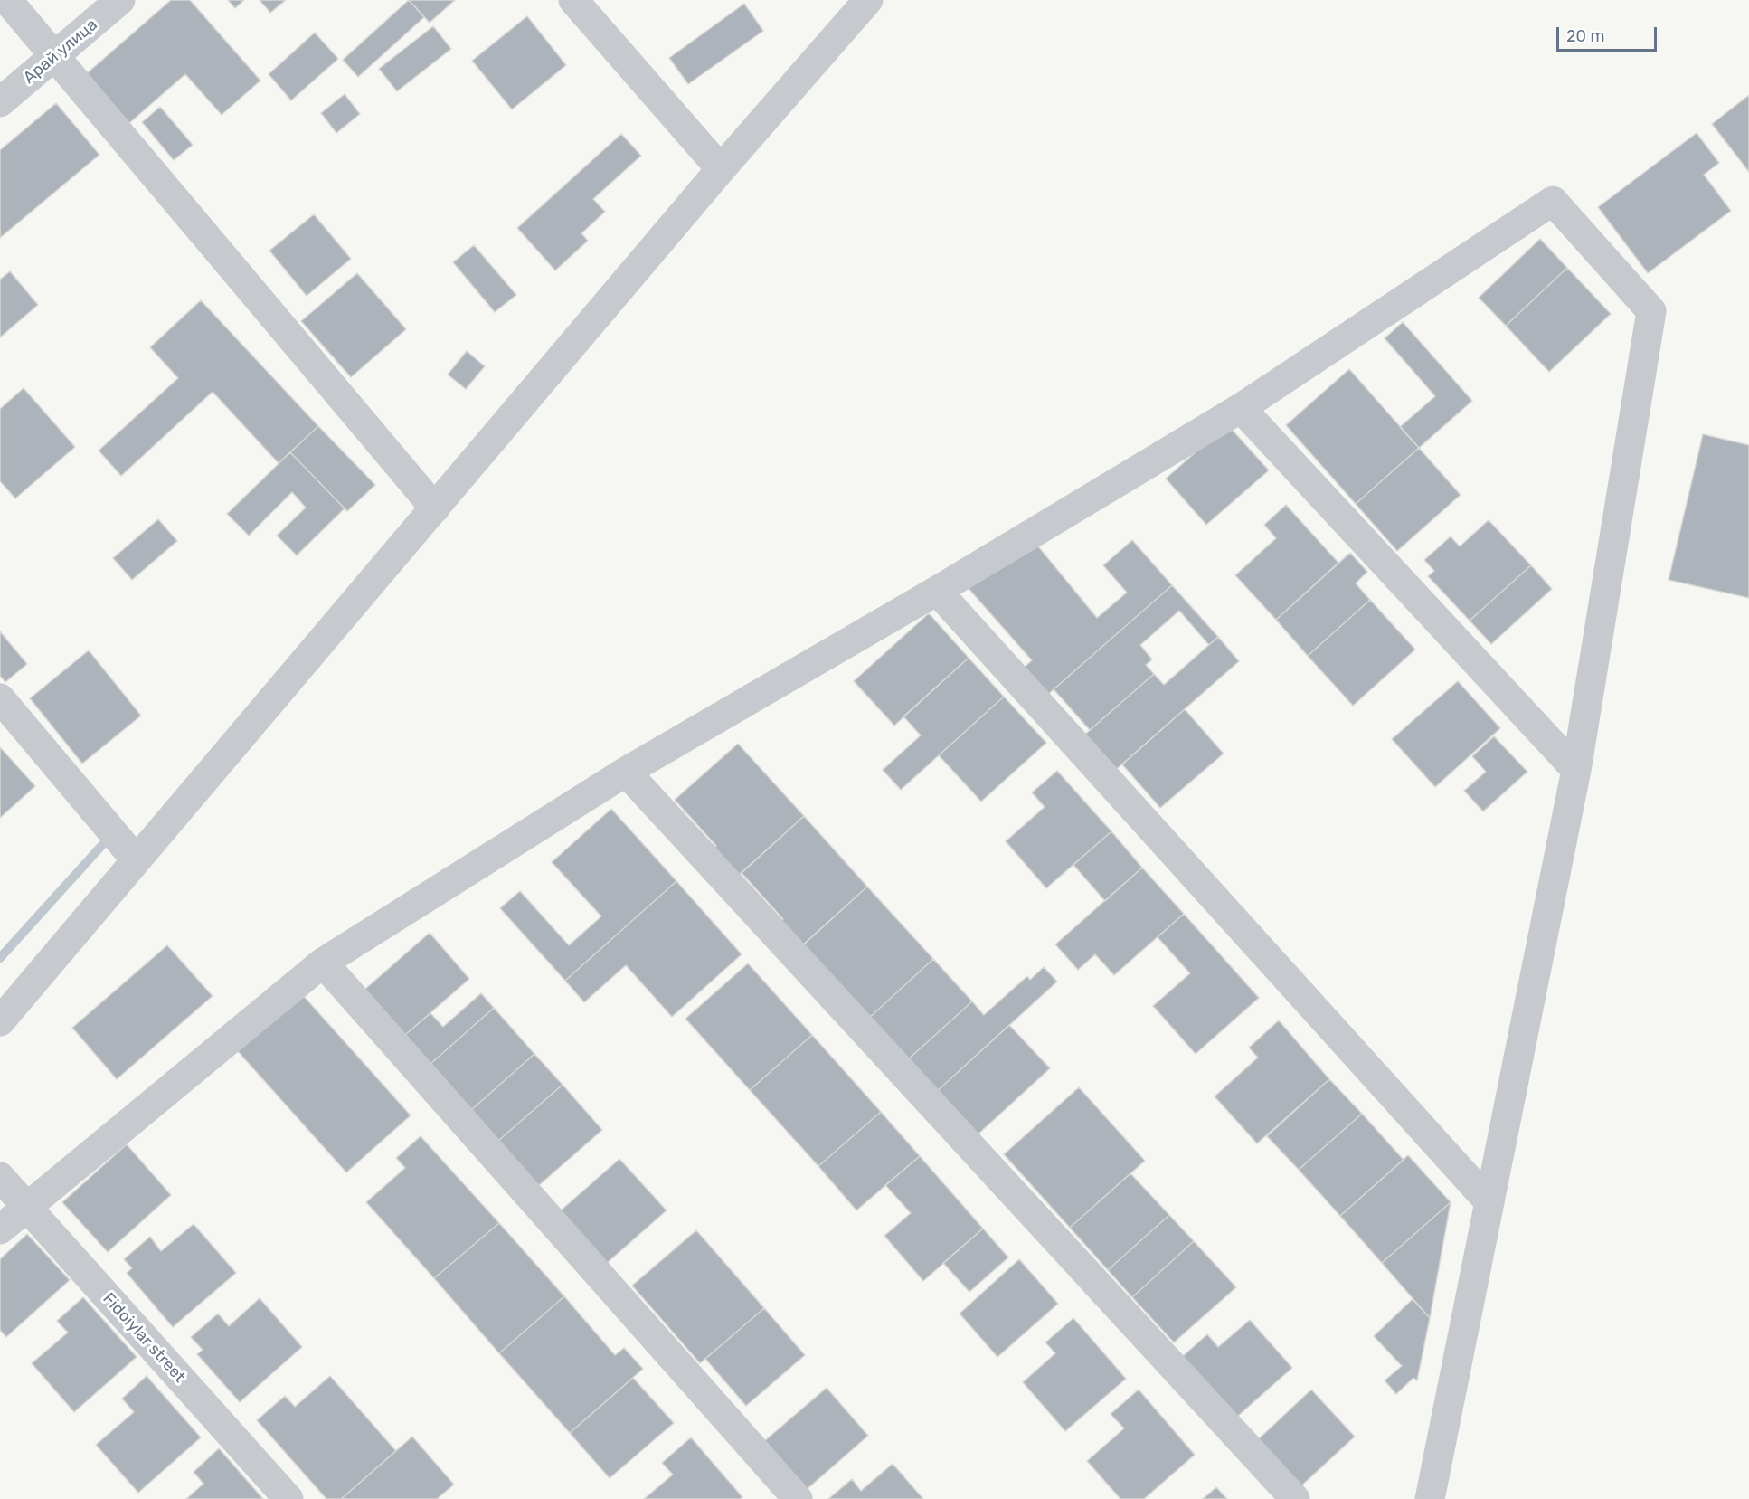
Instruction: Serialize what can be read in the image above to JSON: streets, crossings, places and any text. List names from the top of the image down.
{
  "streets": {
    "street": ["Арай улица", "Fidoiylar street"]
  },
  "scale_bar": "20 m"
}
